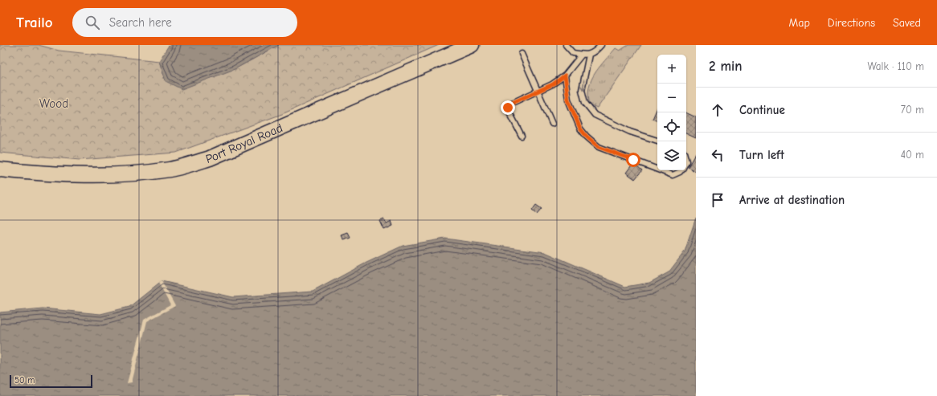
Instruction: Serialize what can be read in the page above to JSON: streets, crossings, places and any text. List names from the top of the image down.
{
  "streets": {
    "main road": ["Port Royal Road"]
  },
  "parks": ["Wood"],
  "scale_bar": "50 m",
  "page": {
    "header": "Trailo",
    "search": "Search here",
    "nav": ["Map", "Directions", "Saved"],
    "heading": ["2 min", "Walk · 110 m"],
    "map_buttons": ["+", "−"],
    "list": [
      ["Continue", "70 m"],
      ["Turn left", "40 m"],
      "Arrive at destination"
    ],
    "scale": "50 m"
  }
}
